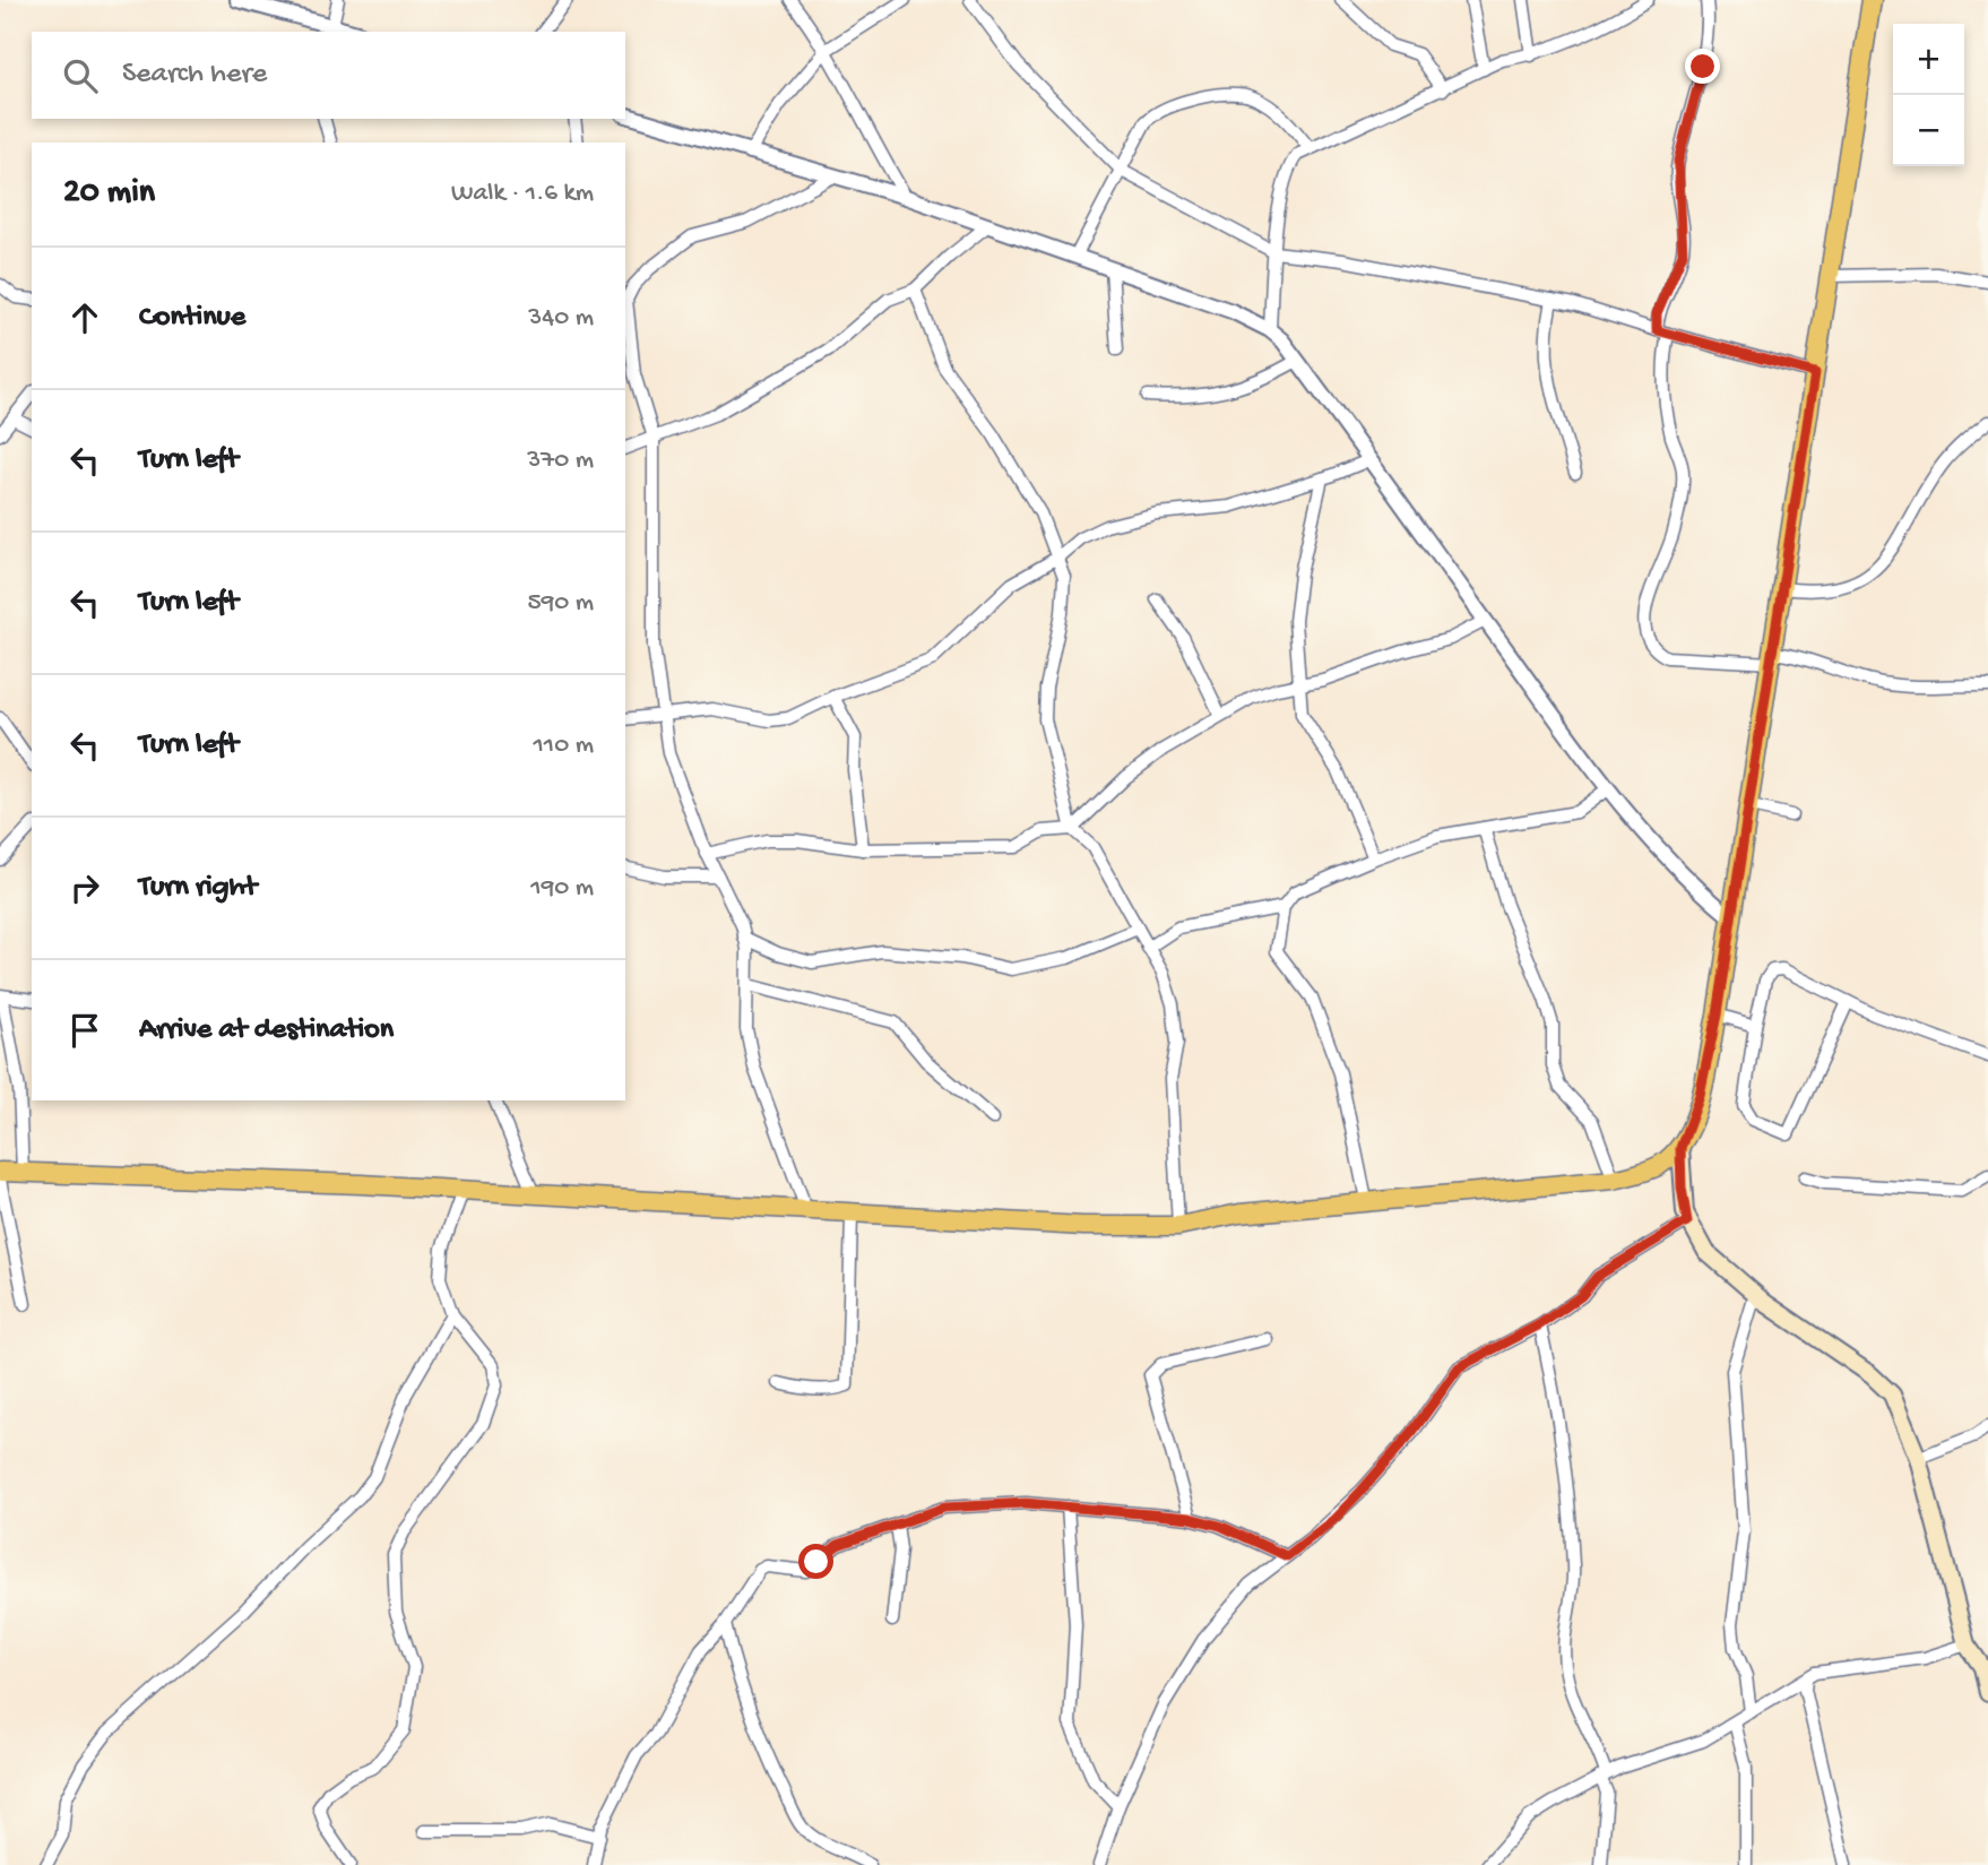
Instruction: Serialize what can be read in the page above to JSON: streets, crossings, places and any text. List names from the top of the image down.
{
  "page": {
    "map_buttons": ["+", "−"],
    "search": "Search here",
    "heading": ["20 min", "Walk · 1.6 km"],
    "list": [
      ["Continue", "340 m"],
      ["Turn left", "370 m"],
      ["Turn left", "590 m"],
      ["Turn left", "110 m"],
      ["Turn right", "190 m"],
      "Arrive at destination"
    ]
  }
}
